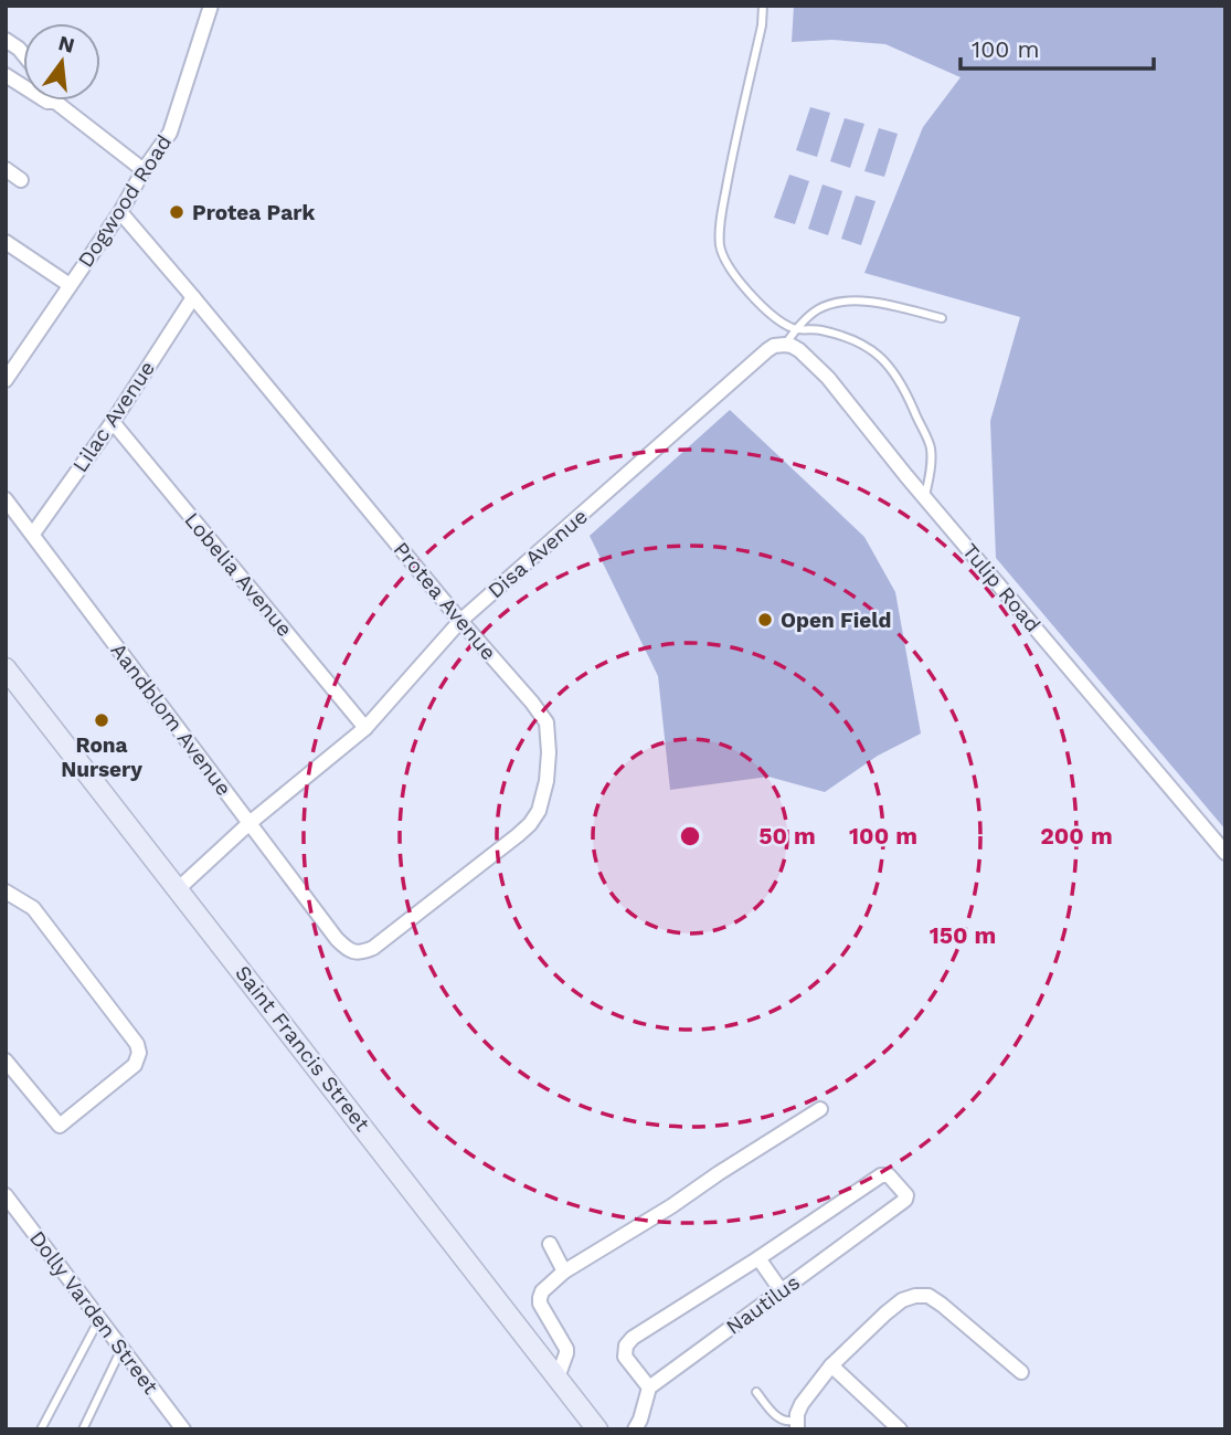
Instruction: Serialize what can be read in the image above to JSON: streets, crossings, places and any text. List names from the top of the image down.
{
  "streets": {
    "street": [
      "Dogwood Road",
      "Lilac Avenue",
      "Disa Avenue",
      "Lobelia Avenue",
      "Tulip Road",
      "Protea Avenue",
      "Aandblom Avenue",
      "Saint Francis Street",
      "Nautilus",
      "Dolly Varden Street"
    ]
  },
  "crossings": [
    ["Dogwood Road", "Protea Avenue"],
    ["Lilac Avenue", "Lobelia Avenue"],
    ["Lilac Avenue", "Protea Avenue"],
    ["Lilac Avenue", "Aandblom Avenue"],
    ["Disa Avenue", "Lobelia Avenue"],
    ["Disa Avenue", "Tulip Road"],
    ["Disa Avenue", "Protea Avenue"],
    ["Disa Avenue", "Aandblom Avenue"],
    ["Disa Avenue", "Saint Francis Street"],
    ["Protea Avenue", "Aandblom Avenue"]
  ],
  "places": ["Protea Park", "Open Field", "Rona Nursery"],
  "scale_bar": "100 m",
  "north": "top",
  "rings": [
    "50 m",
    "100 m",
    "200 m",
    "150 m"
  ]
}
